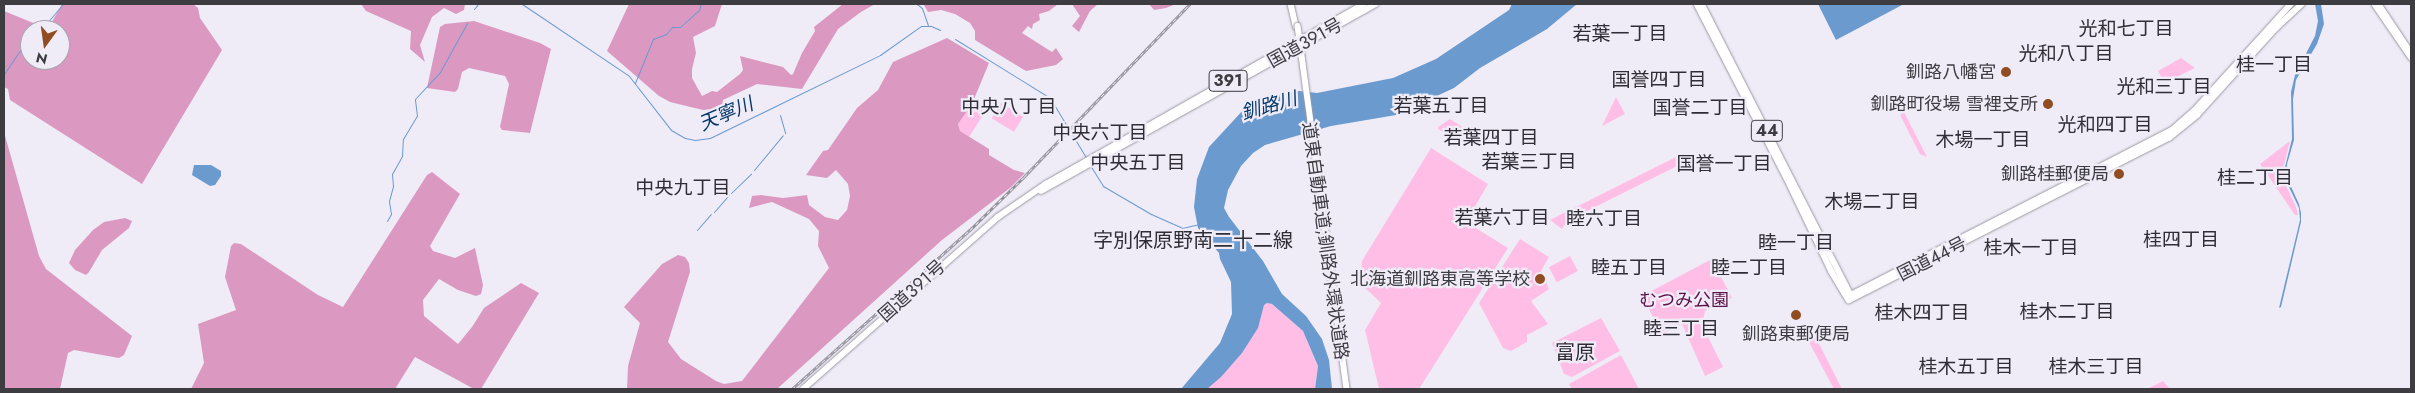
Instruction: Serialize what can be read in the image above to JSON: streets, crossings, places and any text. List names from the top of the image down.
{
  "streets": {
    "highway": [
      "国道391号",
      "391",
      "44",
      "道東自動車道;釧路外環状道路",
      "国道44号"
    ]
  },
  "districts": [
    "光和七丁目",
    "若葉一丁目",
    "光和八丁目",
    "桂一丁目",
    "国誉四丁目",
    "光和三丁目",
    "若葉五丁目",
    "中央八丁目",
    "国誉二丁目",
    "光和四丁目",
    "中央六丁目",
    "若葉四丁目",
    "木場一丁目",
    "若葉三丁目",
    "中央五丁目",
    "国誉一丁目",
    "桂二丁目",
    "中央九丁目",
    "木場二丁目",
    "若葉六丁目",
    "睦六丁目",
    "字別保原野南二十二線",
    "桂四丁目",
    "睦一丁目",
    "桂木一丁目",
    "睦五丁目",
    "睦二丁目",
    "桂木二丁目",
    "桂木四丁目",
    "睦三丁目",
    "富原",
    "桂木五丁目",
    "桂木三丁目"
  ],
  "water": ["釧路川", "天寧川"],
  "parks": ["むつみ公園"],
  "places": [
    "釧路八幡宮",
    "釧路町役場 雪裡支所",
    "釧路桂郵便局",
    "北海道釧路東高等学校",
    "釧路東郵便局"
  ],
  "north": "bottom"
}
